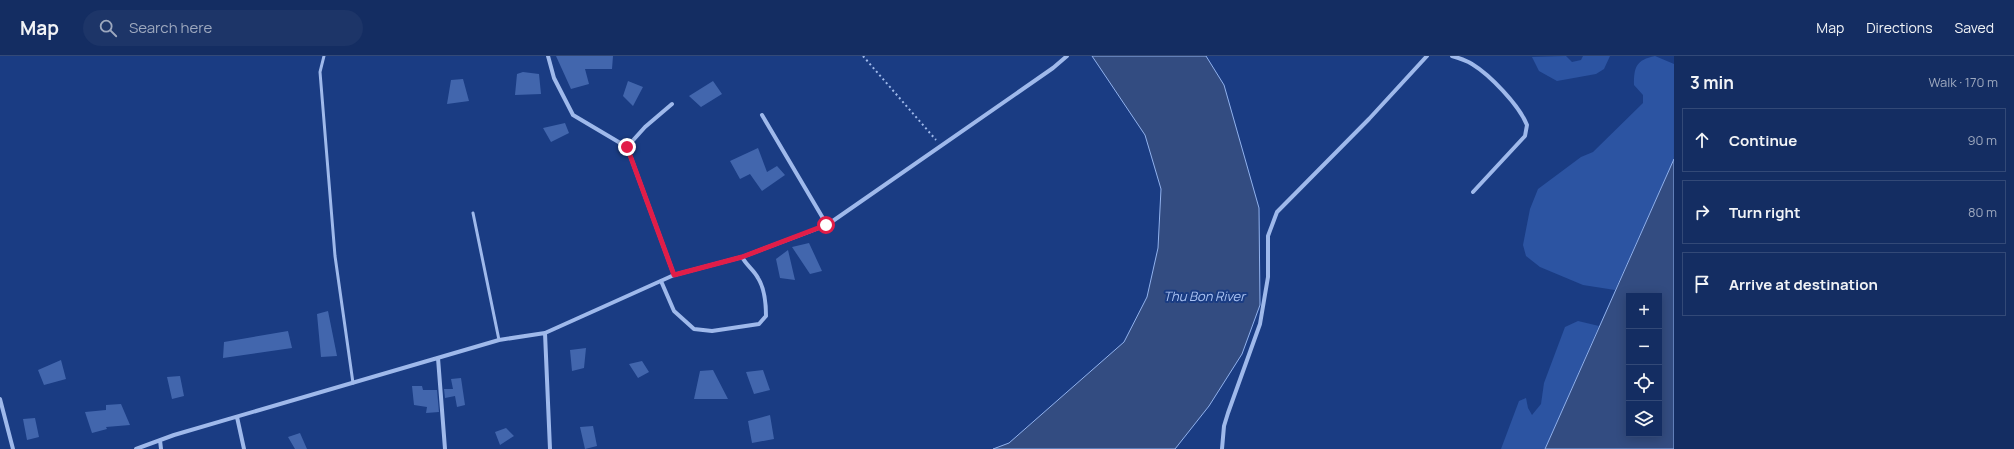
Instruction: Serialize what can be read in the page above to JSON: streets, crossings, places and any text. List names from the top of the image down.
{
  "water": ["Thu Bon River"],
  "page": {
    "header": "Map",
    "search": "Search here",
    "nav": ["Map", "Directions", "Saved"],
    "heading": ["3 min", "Walk · 170 m"],
    "list": [
      ["Continue", "90 m"],
      ["Turn right", "80 m"],
      "Arrive at destination"
    ],
    "map_buttons": ["+", "−"]
  }
}
